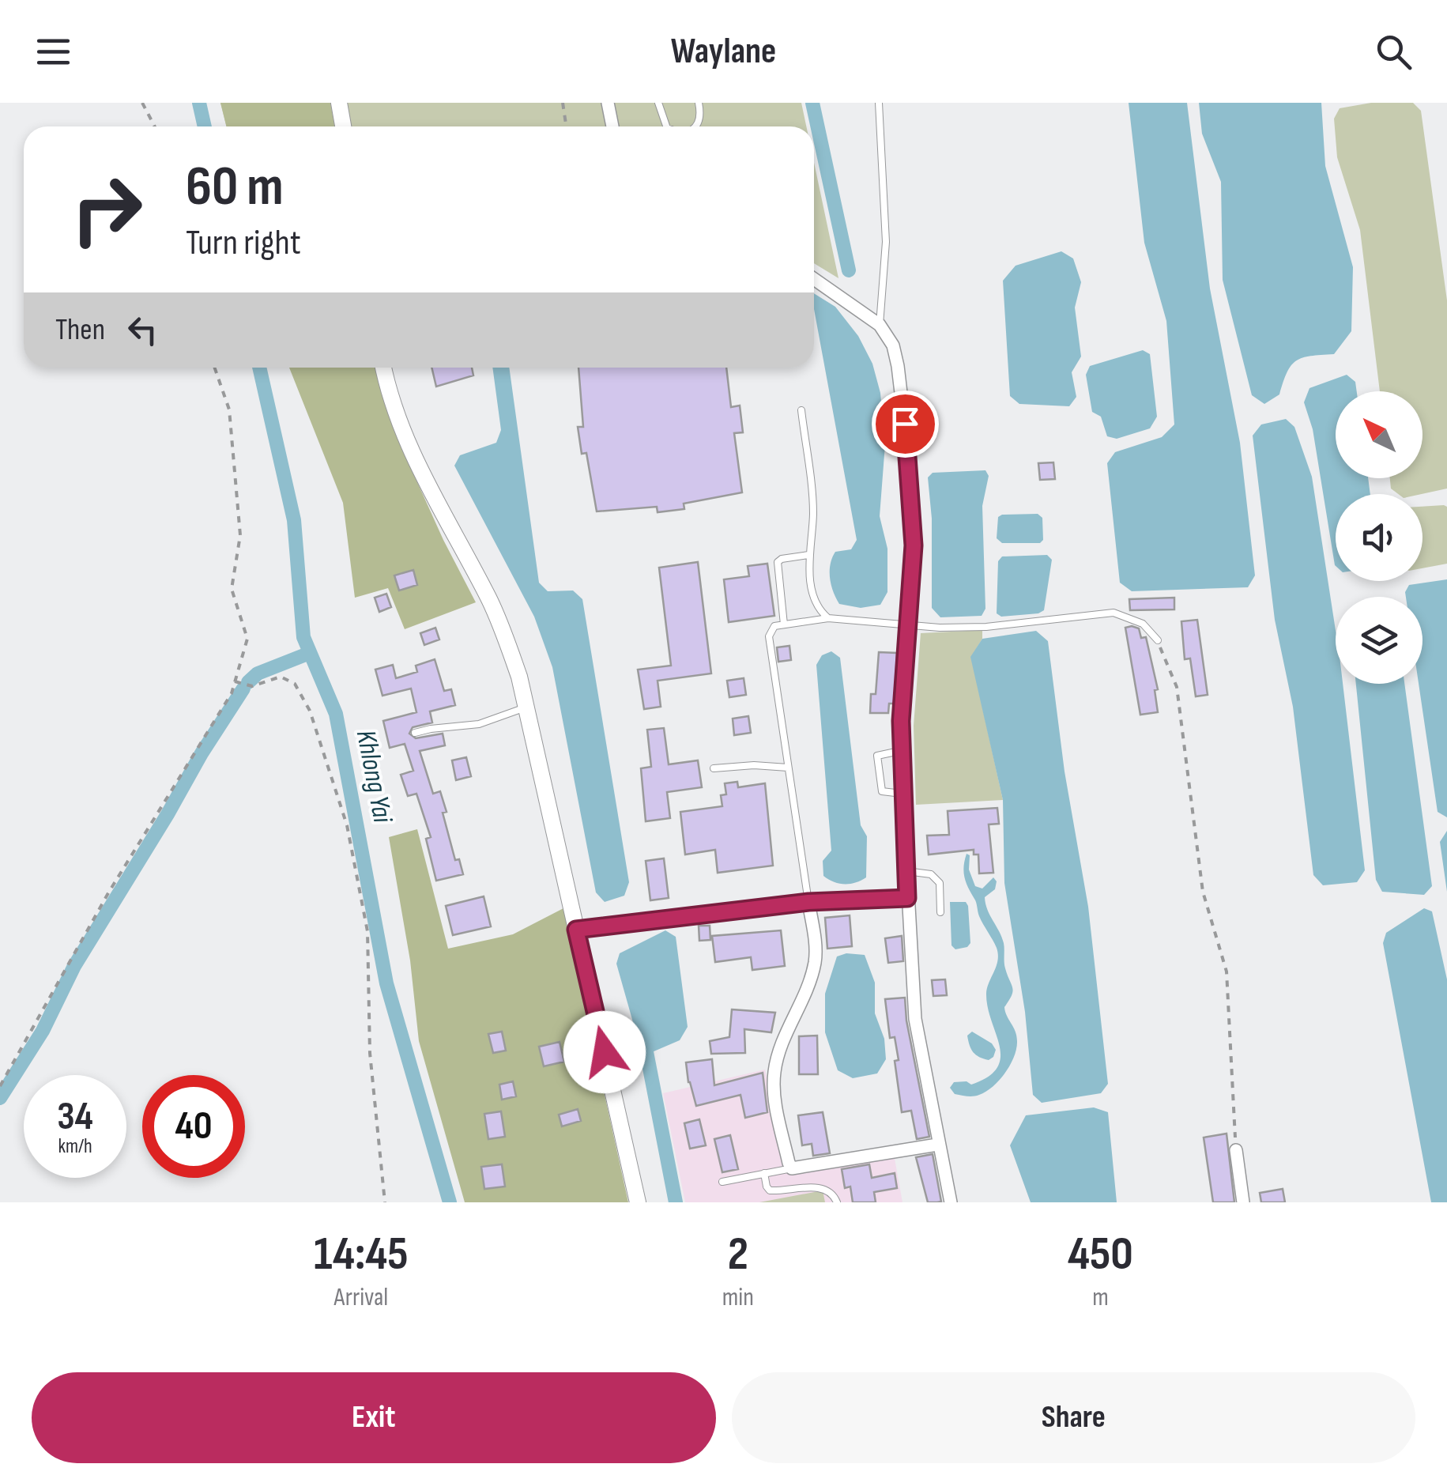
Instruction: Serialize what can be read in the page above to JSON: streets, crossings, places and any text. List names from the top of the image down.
{
  "water": ["Khlong Yai"],
  "north": "top left",
  "page": {
    "header": "Waylane",
    "turn": ["60 m", "Turn right"],
    "then": "Then",
    "speed": "34 km/h",
    "limit": "40",
    "eta": [
      "14:45",
      "Arrival",
      "2",
      "min",
      "450",
      "m"
    ],
    "buttons": ["Exit", "Share"]
  }
}
